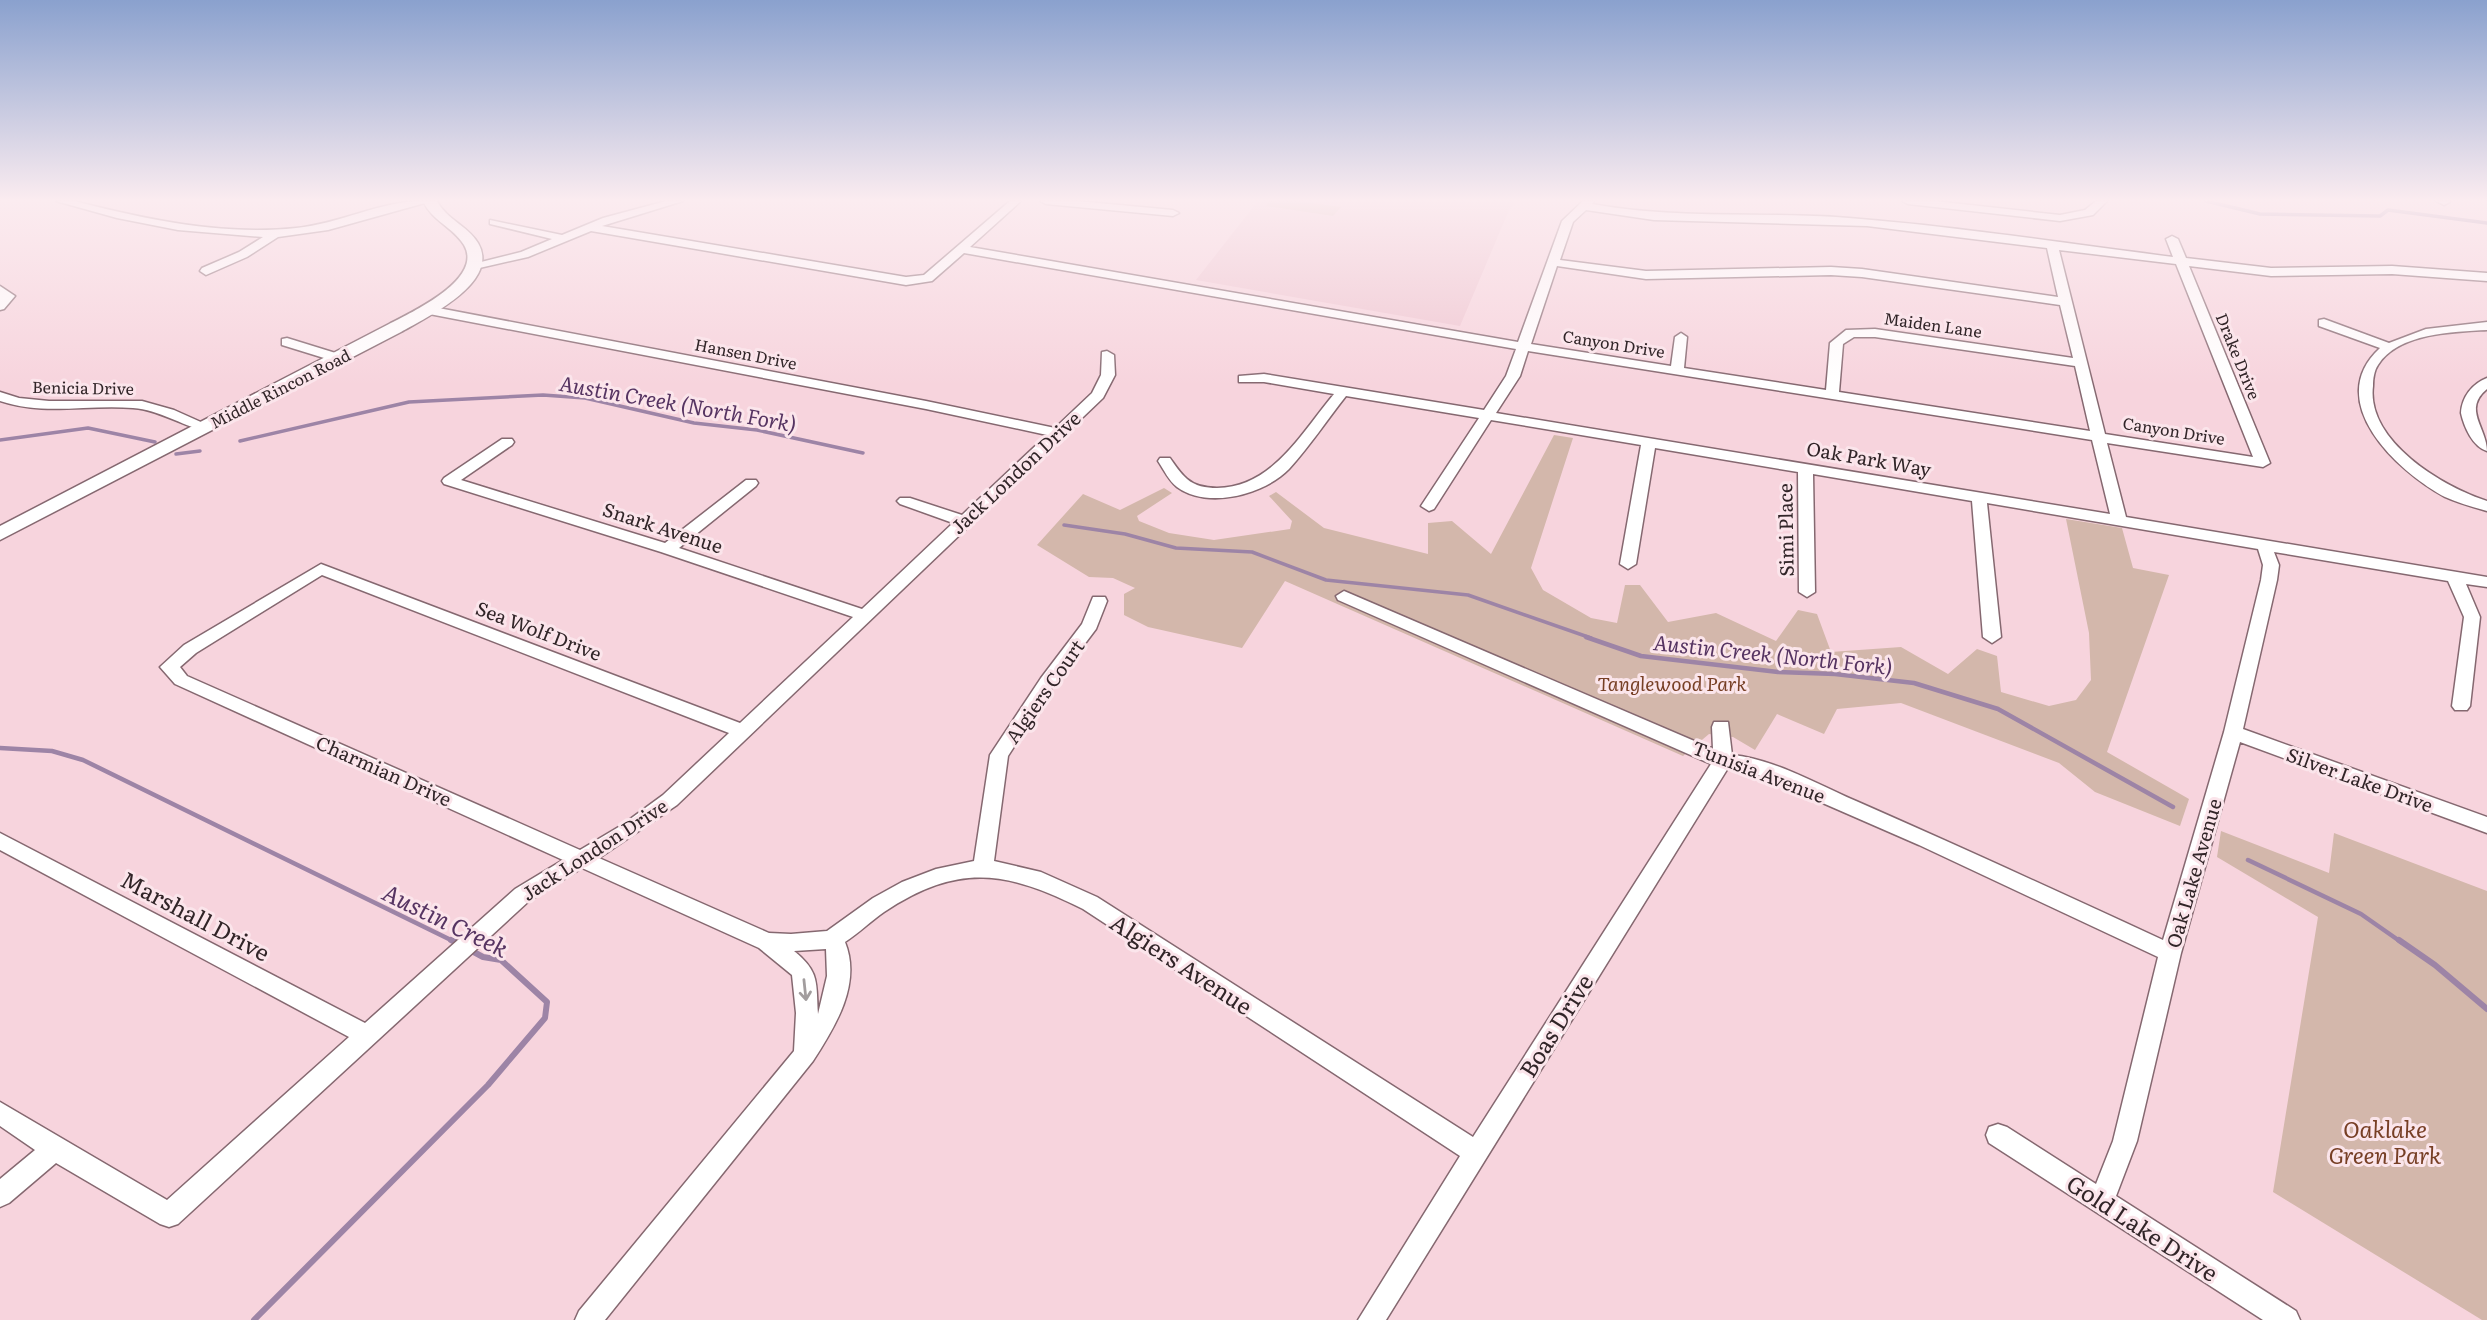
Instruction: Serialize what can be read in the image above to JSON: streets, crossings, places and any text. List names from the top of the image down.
{
  "streets": {
    "street": [
      "Maiden Lane",
      "Canyon Drive",
      "Hansen Drive",
      "Drake Drive",
      "Benicia Drive",
      "Middle Rincon Road",
      "Oak Park Way",
      "Jack London Drive",
      "Snark Avenue",
      "Simi Place",
      "Sea Wolf Drive",
      "Algiers Court",
      "Charmian Drive",
      "Tunisia Avenue",
      "Silver Lake Drive",
      "Oak Lake Avenue",
      "Marshall Drive",
      "Algiers Avenue",
      "Boas Drive",
      "Gold Lake Drive"
    ]
  },
  "crossings": [
    ["Maiden Lane", "Canyon Drive"],
    ["Canyon Drive", "Drake Drive"],
    ["Hansen Drive", "Middle Rincon Road"],
    ["Hansen Drive", "Jack London Drive"],
    ["Benicia Drive", "Middle Rincon Road"],
    ["Oak Park Way", "Simi Place"],
    ["Oak Park Way", "Oak Lake Avenue"],
    ["Jack London Drive", "Snark Avenue"],
    ["Jack London Drive", "Sea Wolf Drive"],
    ["Jack London Drive", "Charmian Drive"],
    ["Jack London Drive", "Marshall Drive"],
    ["Sea Wolf Drive", "Charmian Drive"],
    ["Algiers Court", "Algiers Avenue"],
    ["Charmian Drive", "Algiers Avenue"],
    ["Tunisia Avenue", "Oak Lake Avenue"],
    ["Tunisia Avenue", "Boas Drive"],
    ["Silver Lake Drive", "Oak Lake Avenue"],
    ["Oak Lake Avenue", "Gold Lake Drive"],
    ["Algiers Avenue", "Boas Drive"]
  ],
  "water": ["Austin Creek (North Fork)", "Austin Creek"],
  "parks": ["Tanglewood Park", "Oaklake Green Park"]
}
